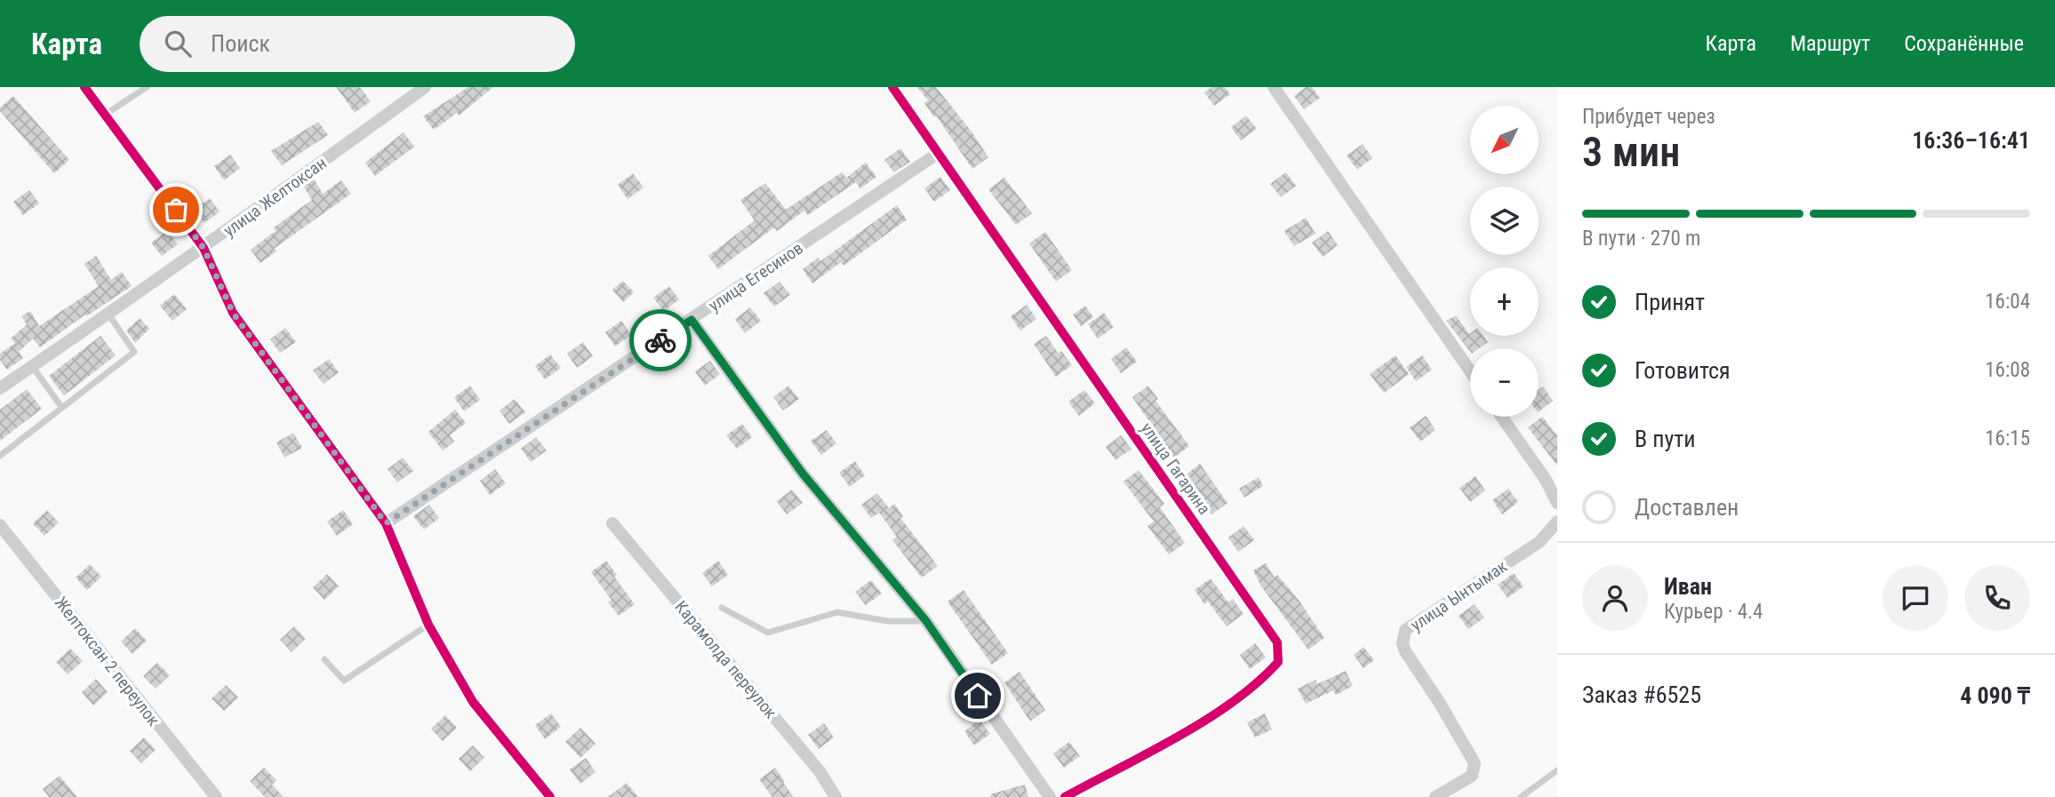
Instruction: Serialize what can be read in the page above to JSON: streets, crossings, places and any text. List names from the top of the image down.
{
  "streets": {
    "street": [
      "улица Желтоксан",
      "улица Егесинов",
      "улица Гагарина",
      "улица Ынтымак",
      "Карамолда переулок",
      "Желтоксан 2 переулок"
    ]
  },
  "crossings": [
    ["улица Егесинов", "улица Гагарина"]
  ],
  "north": "bottom left",
  "page": {
    "header": "Карта",
    "search": "Поиск",
    "nav": ["Карта", "Маршрут", "Сохранённые"],
    "heading": ["3 мин", "Прибудет через", "16:36–16:41"],
    "panel": [
      "Иван",
      "Курьер · 4.4",
      "Заказ #6525",
      "4 090 ₸"
    ],
    "map_buttons": ["+", "−"],
    "bar": "В пути · 270 m",
    "list": [
      ["Принят", "16:04"],
      ["Готовится", "16:08"],
      ["В пути", "16:15"],
      "Доставлен"
    ]
  }
}
